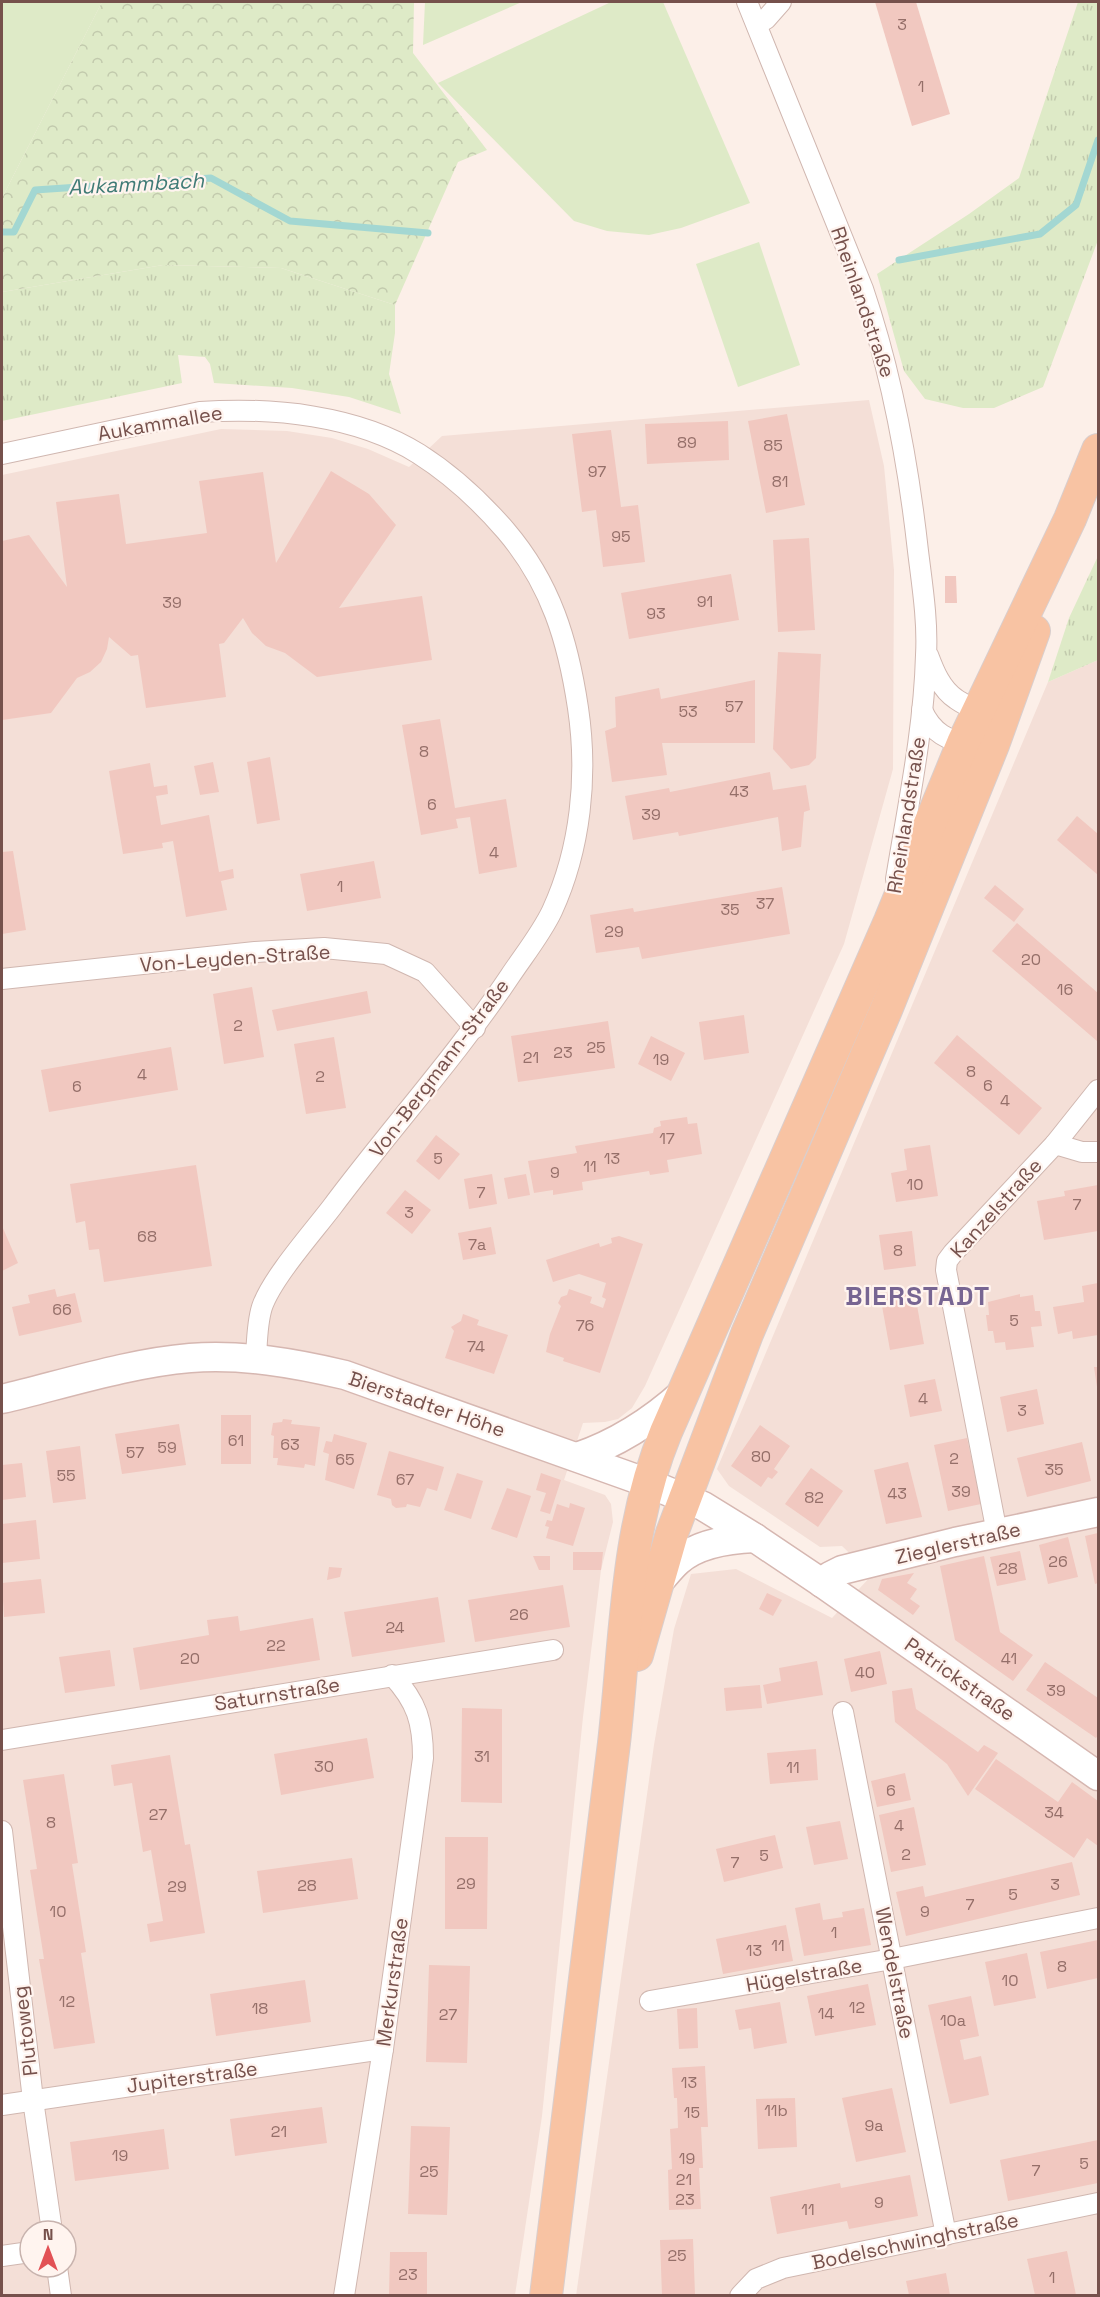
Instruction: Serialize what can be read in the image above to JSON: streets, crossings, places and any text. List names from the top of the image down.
{
  "streets": {
    "main road": ["Bierstadter Höhe", "Zieglerstraße", "Patrickstraße"],
    "street": [
      "Rheinlandstraße",
      "Aukammallee",
      "Von-Leyden-Straße",
      "Von-Bergmann-Straße",
      "Kanzelstraße",
      "Saturnstraße",
      "Wendelstraße",
      "Hügelstraße",
      "Merkurstraße",
      "Plutoweg",
      "Jupiterstraße",
      "Bodelschwinghstraße"
    ]
  },
  "crossings": [
    ["Aukammallee", "Von-Bergmann-Straße"],
    ["Von-Leyden-Straße", "Von-Bergmann-Straße"],
    ["Von-Bergmann-Straße", "Bierstadter Höhe"],
    ["Kanzelstraße", "Zieglerstraße"],
    ["Bierstadter Höhe", "Zieglerstraße"],
    ["Bierstadter Höhe", "Patrickstraße"],
    ["Zieglerstraße", "Patrickstraße"],
    ["Saturnstraße", "Merkurstraße"],
    ["Wendelstraße", "Hügelstraße"],
    ["Wendelstraße", "Bodelschwinghstraße"],
    ["Merkurstraße", "Jupiterstraße"],
    ["Plutoweg", "Jupiterstraße"]
  ],
  "districts": ["BIERSTADT"],
  "water": ["Aukammbach"],
  "house_numbers": [
    "3",
    "1",
    "89",
    "85",
    "97",
    "81",
    "95",
    "91",
    "39",
    "93",
    "57",
    "53",
    "8",
    "43",
    "6",
    "39",
    "4",
    "1",
    "37",
    "35",
    "29",
    "20",
    "16",
    "2",
    "25",
    "23",
    "21",
    "19",
    "8",
    "4",
    "2",
    "6",
    "6",
    "4",
    "17",
    "5",
    "13",
    "11",
    "9",
    "10",
    "7",
    "7",
    "3",
    "68",
    "7a",
    "8",
    "66",
    "5",
    "76",
    "74",
    "4",
    "3",
    "61",
    "63",
    "59",
    "57",
    "80",
    "2",
    "65",
    "35",
    "55",
    "67",
    "39",
    "43",
    "82",
    "26",
    "28",
    "26",
    "24",
    "22",
    "20",
    "41",
    "40",
    "39",
    "31",
    "30",
    "11",
    "6",
    "34",
    "27",
    "8",
    "4",
    "2",
    "5",
    "7",
    "29",
    "3",
    "28",
    "29",
    "5",
    "7",
    "10",
    "9",
    "1",
    "11",
    "13",
    "8",
    "10",
    "12",
    "12",
    "18",
    "14",
    "27",
    "10a",
    "13",
    "11b",
    "15",
    "9a",
    "21",
    "19",
    "19",
    "5",
    "7",
    "25",
    "21",
    "23",
    "9",
    "11",
    "25",
    "23",
    "1"
  ],
  "north": "top"
}
